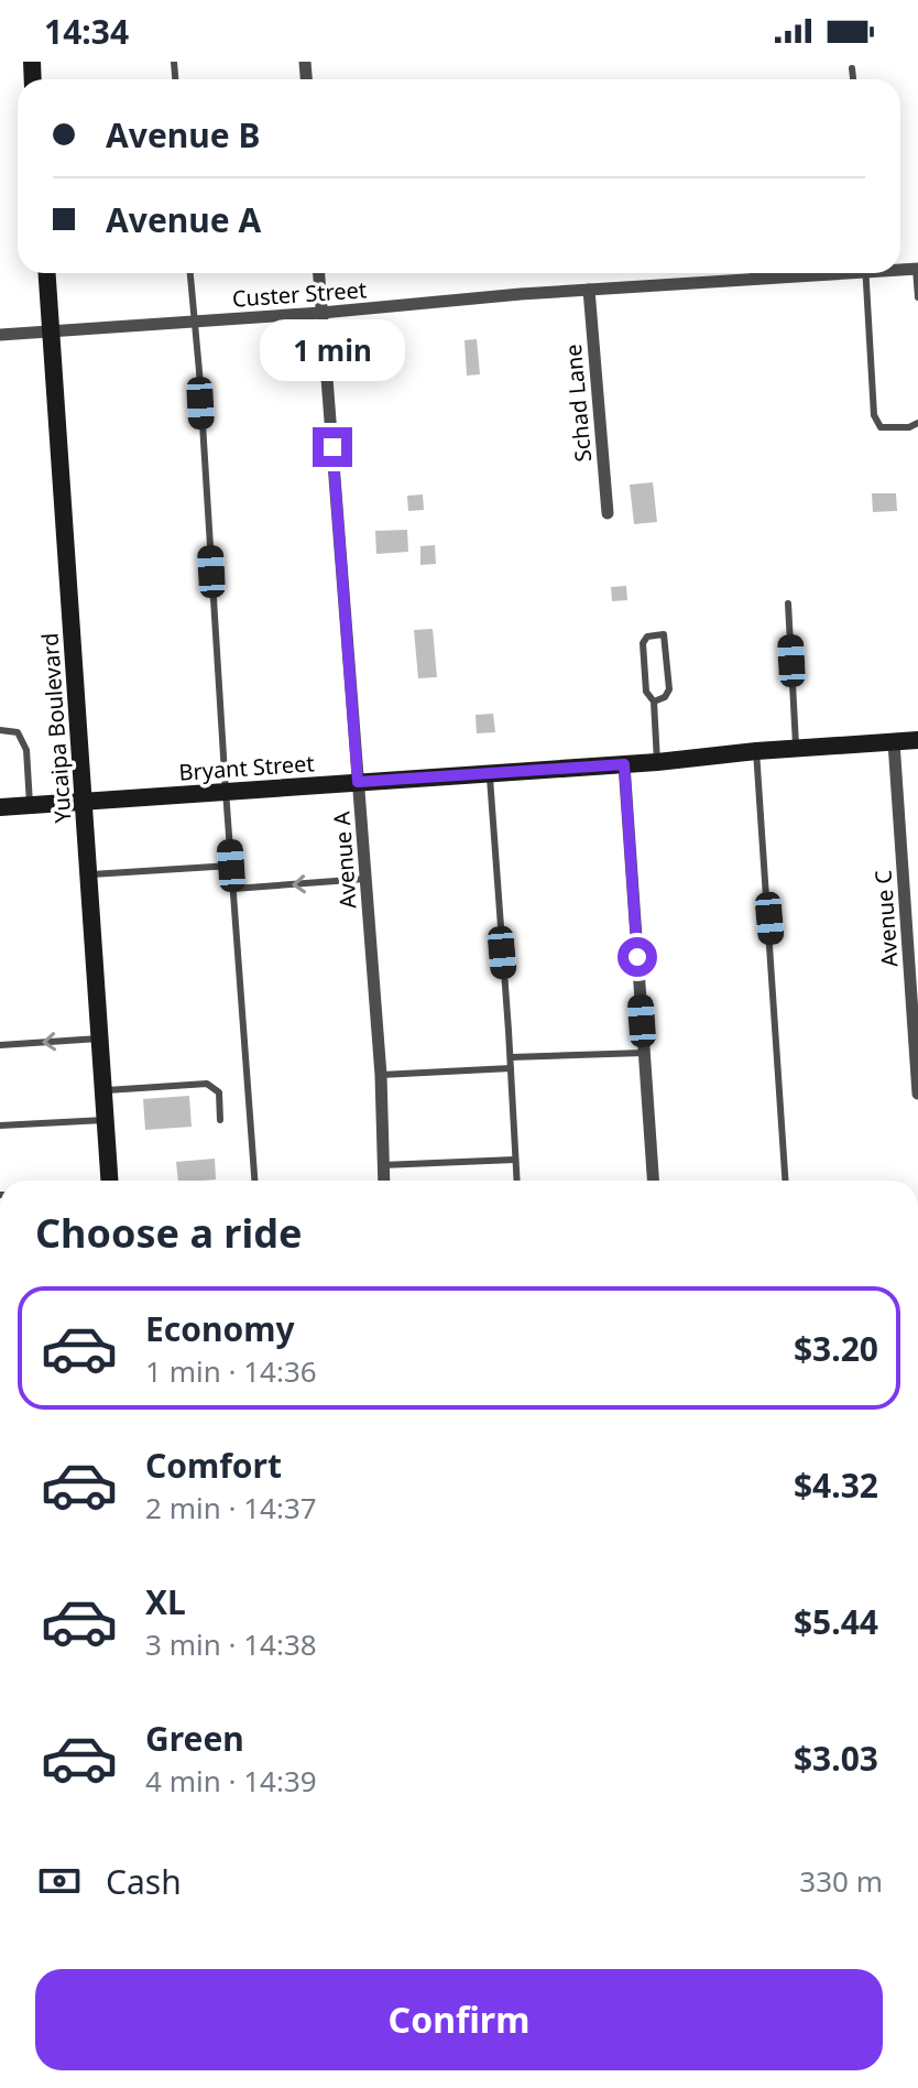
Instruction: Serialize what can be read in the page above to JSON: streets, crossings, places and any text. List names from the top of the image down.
{
  "streets": {
    "street": [
      "Custer Street",
      "Schad Lane",
      "Yucaipa Boulevard",
      "Bryant Street",
      "Avenue A",
      "Avenue C"
    ]
  },
  "crossings": [
    ["Custer Street", "Schad Lane"],
    ["Custer Street", "Yucaipa Boulevard"],
    ["Custer Street", "Avenue A"],
    ["Yucaipa Boulevard", "Bryant Street"],
    ["Bryant Street", "Avenue A"],
    ["Bryant Street", "Avenue C"]
  ],
  "page": {
    "status": "14:34",
    "banner": ["Avenue B", "Avenue A"],
    "bubble": "1 min",
    "heading": "Choose a ride",
    "list": [
      {
        "name": "Economy",
        "note": "1 min · 14:36",
        "value": "$3.20"
      },
      {
        "name": "Comfort",
        "note": "2 min · 14:37",
        "value": "$4.32"
      },
      {
        "name": "XL",
        "note": "3 min · 14:38",
        "value": "$5.44"
      },
      {
        "name": "Green",
        "note": "4 min · 14:39",
        "value": "$3.03"
      }
    ],
    "pay": ["Cash", "330 m"],
    "buttons": "Confirm"
  }
}
